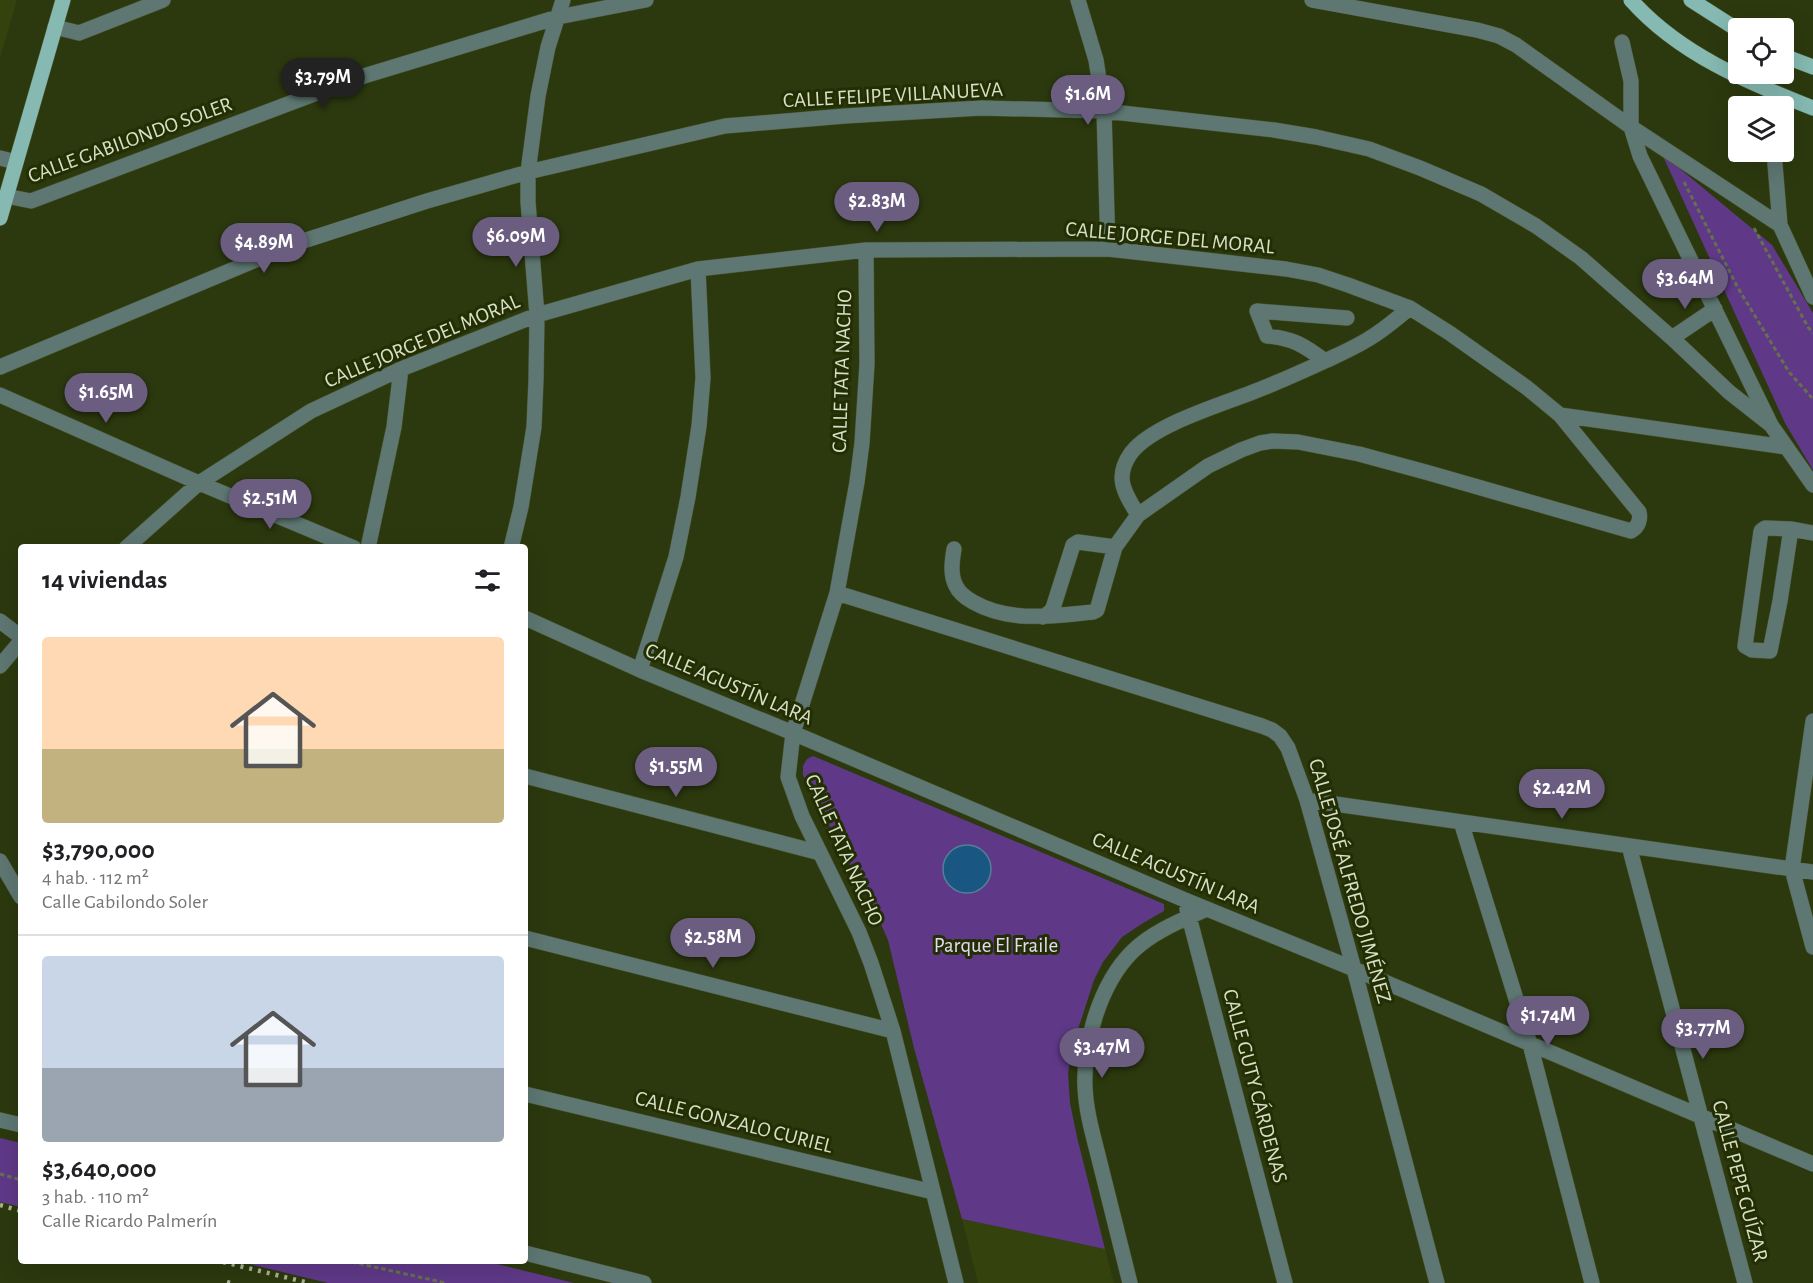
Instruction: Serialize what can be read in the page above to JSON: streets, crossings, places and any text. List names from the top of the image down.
{
  "streets": {
    "street": [
      "CALLE FELIPE VILLANUEVA",
      "CALLE GABILONDO SOLER",
      "CALLE JORGE DEL MORAL",
      "CALLE TATA NACHO",
      "CALLE AGUSTÍN LARA",
      "CALLE JOSÉ ALFREDO JIMÉNEZ",
      "CALLE GUTY CÁRDENAS",
      "CALLE GONZALO CURIEL",
      "CALLE PEPE GUÍZAR"
    ]
  },
  "crossings": [
    ["CALLE JORGE DEL MORAL", "CALLE TATA NACHO"],
    ["CALLE TATA NACHO", "CALLE AGUSTÍN LARA"],
    ["CALLE TATA NACHO", "CALLE JOSÉ ALFREDO JIMÉNEZ"],
    ["CALLE TATA NACHO", "CALLE GONZALO CURIEL"],
    ["CALLE AGUSTÍN LARA", "CALLE JOSÉ ALFREDO JIMÉNEZ"],
    ["CALLE AGUSTÍN LARA", "CALLE GUTY CÁRDENAS"],
    ["CALLE AGUSTÍN LARA", "CALLE PEPE GUÍZAR"]
  ],
  "parks": ["Parque El Fraile"],
  "page": {
    "price": [
      "$3.79M",
      "$1.6M",
      "$2.83M",
      "$6.09M",
      "$4.89M",
      "$3.64M",
      "$1.65M",
      "$2.51M",
      "$1.55M",
      "$2.42M",
      "$2.58M",
      "$1.74M",
      "$3.77M",
      "$3.47M"
    ],
    "heading": "14 viviendas",
    "list": [
      {
        "name": "$3,790,000",
        "note": "4 hab. · 112 m² · Calle Gabilondo Soler"
      },
      {
        "name": "$3,640,000",
        "note": "3 hab. · 110 m² · Calle Ricardo Palmerín"
      }
    ]
  }
}
